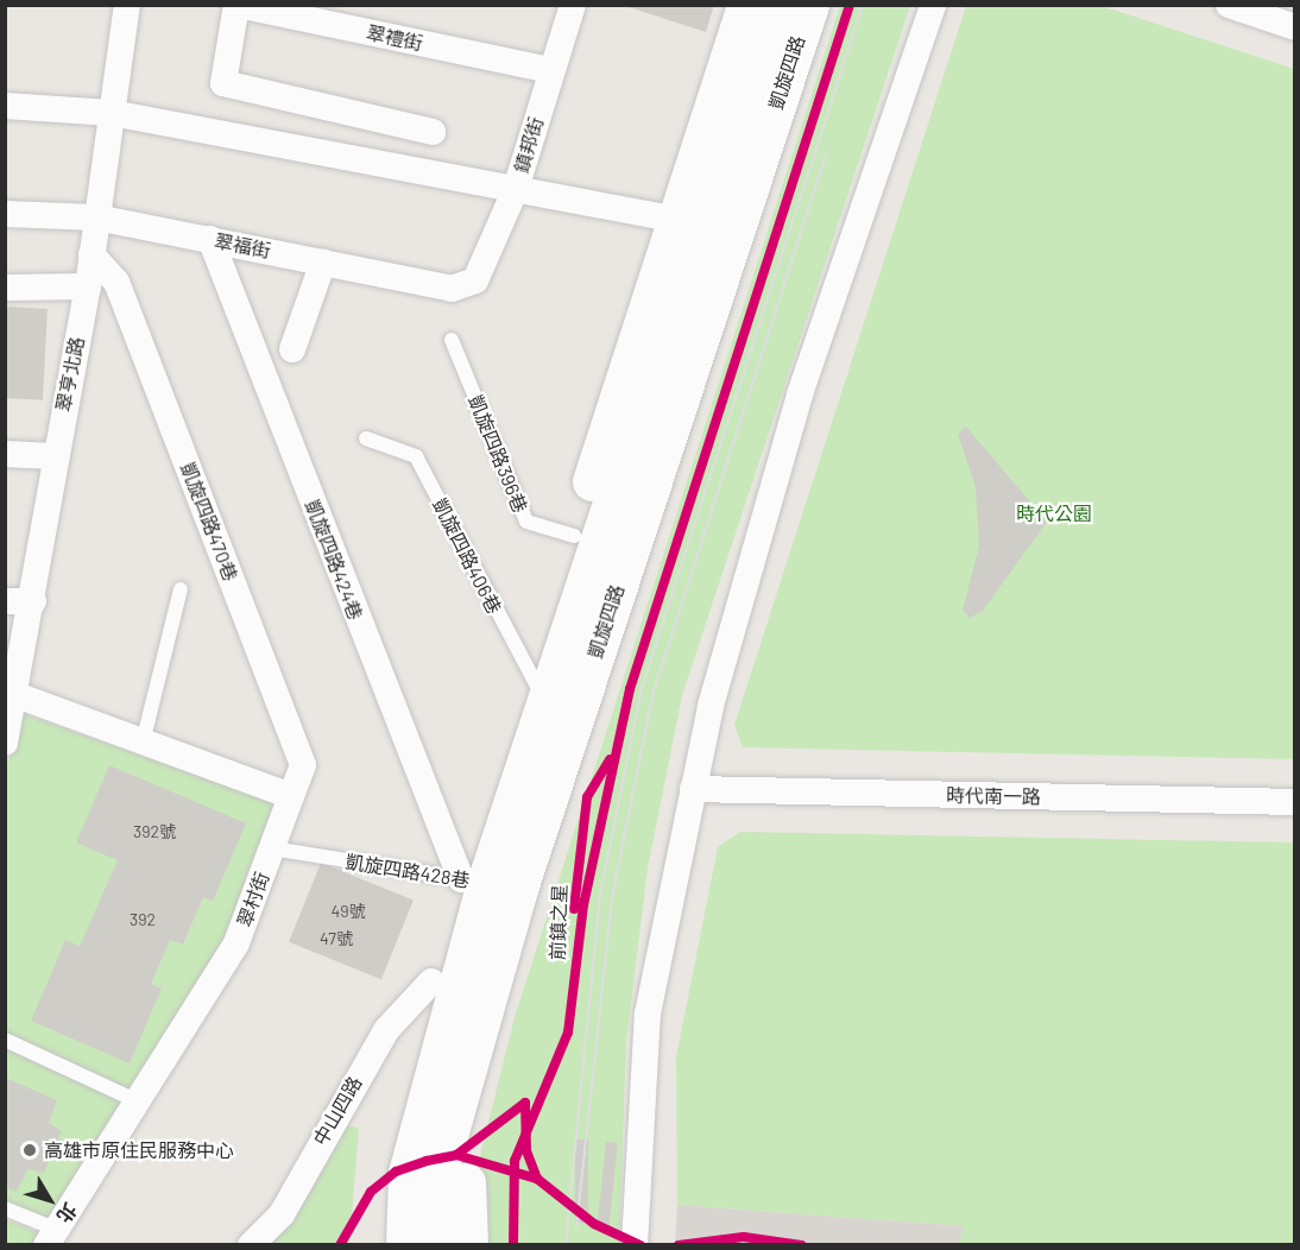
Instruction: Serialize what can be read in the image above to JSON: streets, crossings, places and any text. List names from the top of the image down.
{
  "streets": {
    "street": [
      "翠禮街",
      "凱旋四路",
      "鎮邦街",
      "翠福街",
      "翠亨北路",
      "凱旋四路470巷",
      "凱旋四路424巷",
      "時代南一路",
      "翠村街",
      "中山四路"
    ],
    "lane": ["凱旋四路396巷", "凱旋四路406巷", "凱旋四路428巷"],
    "cycle path": ["前鎮之星"]
  },
  "crossings": [
    ["翠禮街", "鎮邦街"],
    ["凱旋四路", "凱旋四路396巷"],
    ["凱旋四路", "凱旋四路406巷"],
    ["凱旋四路", "凱旋四路424巷"],
    ["凱旋四路", "凱旋四路428巷"],
    ["凱旋四路", "中山四路"],
    ["鎮邦街", "翠福街"],
    ["翠福街", "翠亨北路"],
    ["翠福街", "凱旋四路424巷"],
    ["翠亨北路", "凱旋四路470巷"],
    ["凱旋四路470巷", "翠村街"],
    ["凱旋四路424巷", "凱旋四路428巷"],
    ["凱旋四路428巷", "翠村街"]
  ],
  "parks": ["時代公園"],
  "places": ["高雄市原住民服務中心"],
  "house_numbers": [
    "392號",
    "49號",
    "392",
    "47號"
  ],
  "north": "bottom right"
}
